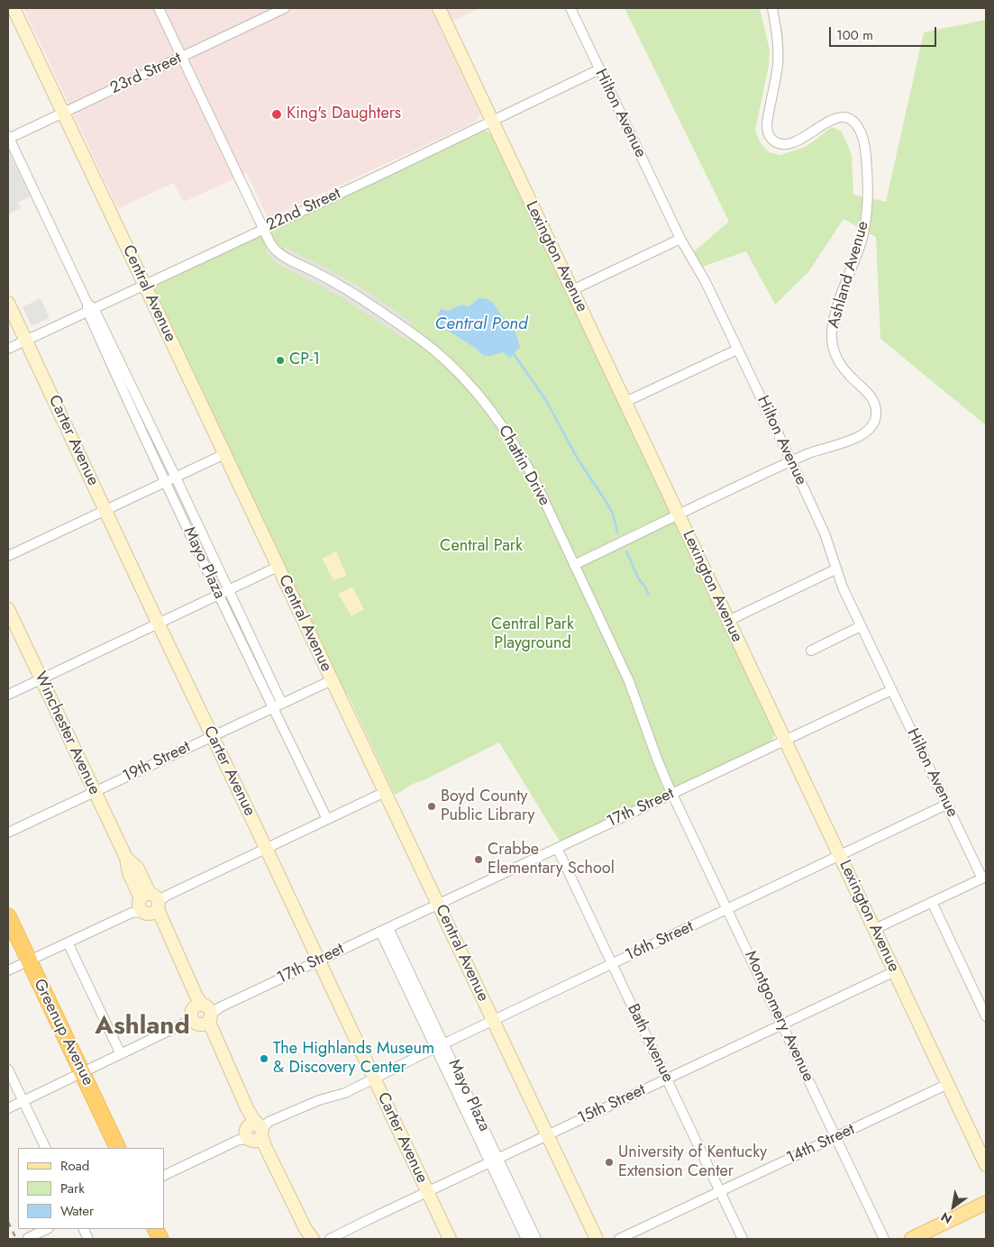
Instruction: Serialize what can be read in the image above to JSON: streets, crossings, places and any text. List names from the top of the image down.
{
  "streets": {
    "highway": ["Greenup Avenue"],
    "street": [
      "23rd Street",
      "Hilton Avenue",
      "22nd Street",
      "Lexington Avenue",
      "Ashland Avenue",
      "Central Avenue",
      "Carter Avenue",
      "Chattin Drive",
      "Mayo Plaza",
      "Winchester Avenue",
      "19th Street",
      "17th Street",
      "16th Street",
      "Montgomery Avenue",
      "Bath Avenue",
      "15th Street",
      "14th Street"
    ]
  },
  "crossings": [
    ["23rd Street", "Central Avenue"],
    ["23rd Street", "Mayo Plaza"],
    ["Hilton Avenue", "22nd Street"],
    ["Hilton Avenue", "Ashland Avenue"],
    ["Hilton Avenue", "17th Street"],
    ["Hilton Avenue", "16th Street"],
    ["22nd Street", "Lexington Avenue"],
    ["22nd Street", "Central Avenue"],
    ["22nd Street", "Carter Avenue"],
    ["22nd Street", "Chattin Drive"],
    ["22nd Street", "Mayo Plaza"],
    ["Lexington Avenue", "Ashland Avenue"],
    ["Lexington Avenue", "17th Street"],
    ["Lexington Avenue", "16th Street"],
    ["Lexington Avenue", "15th Street"],
    ["Lexington Avenue", "14th Street"],
    ["Ashland Avenue", "Chattin Drive"],
    ["Central Avenue", "19th Street"],
    ["Central Avenue", "17th Street"],
    ["Central Avenue", "16th Street"],
    ["Central Avenue", "15th Street"],
    ["Carter Avenue", "19th Street"],
    ["Carter Avenue", "17th Street"],
    ["Carter Avenue", "16th Street"],
    ["Carter Avenue", "15th Street"],
    ["Chattin Drive", "17th Street"],
    ["Chattin Drive", "Montgomery Avenue"],
    ["Mayo Plaza", "19th Street"],
    ["Mayo Plaza", "17th Street"],
    ["Mayo Plaza", "16th Street"],
    ["Mayo Plaza", "15th Street"],
    ["Winchester Avenue", "19th Street"],
    ["Winchester Avenue", "17th Street"],
    ["Winchester Avenue", "16th Street"],
    ["17th Street", "Montgomery Avenue"],
    ["17th Street", "Greenup Avenue"],
    ["17th Street", "Bath Avenue"],
    ["16th Street", "Montgomery Avenue"],
    ["16th Street", "Bath Avenue"],
    ["Montgomery Avenue", "15th Street"],
    ["Montgomery Avenue", "14th Street"],
    ["Bath Avenue", "15th Street"],
    ["Bath Avenue", "14th Street"]
  ],
  "districts": ["Ashland"],
  "water": ["Central Pond"],
  "parks": ["Central Park", "Central Park Playground"],
  "places": [
    "King's Daughters",
    "CP-1",
    "Boyd County Public Library",
    "Crabbe Elementary School",
    "The Highlands Museum & Discovery Center",
    "University of Kentucky Extension Center"
  ],
  "legend": ["Road", "Park", "Water"],
  "scale_bar": "100 m",
  "north": "bottom left"
}
